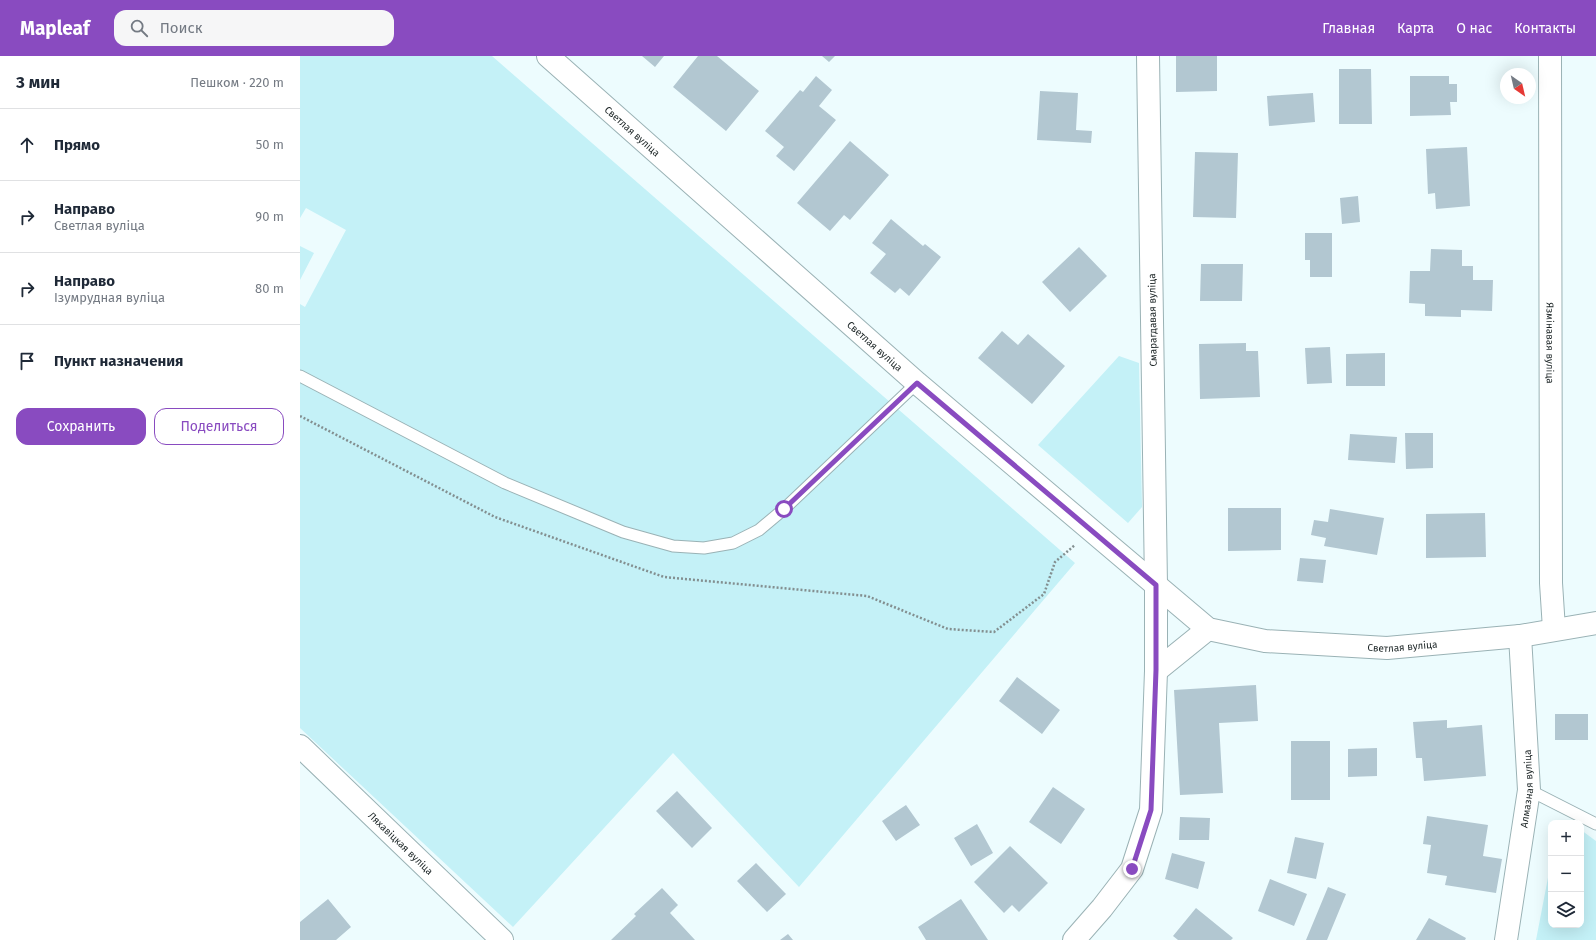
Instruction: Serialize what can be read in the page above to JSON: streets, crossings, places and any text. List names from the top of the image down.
{
  "streets": {
    "street": [
      "Светлая вуліца",
      "Смарагдавая вуліца",
      "Язмінавая вуліца",
      "Алмазная вуліца",
      "Ляхавіцкая вуліца"
    ]
  },
  "crossings": [
    ["Светлая вуліца", "Смарагдавая вуліца"],
    ["Светлая вуліца", "Язмінавая вуліца"],
    ["Светлая вуліца", "Алмазная вуліца"]
  ],
  "north": "bottom right",
  "page": {
    "header": "Mapleaf",
    "search": "Поиск",
    "nav": [
      "Главная",
      "Карта",
      "О нас",
      "Контакты"
    ],
    "heading": ["3 мин", "Пешком · 220 m"],
    "list": [
      ["Прямо", "50 m"],
      ["Направо", "Светлая вуліца", "90 m"],
      ["Направо", "Ізумрудная вуліца", "80 m"],
      "Пункт назначения"
    ],
    "buttons": ["Сохранить", "Поделиться"],
    "map_buttons": ["+", "−"]
  }
}
